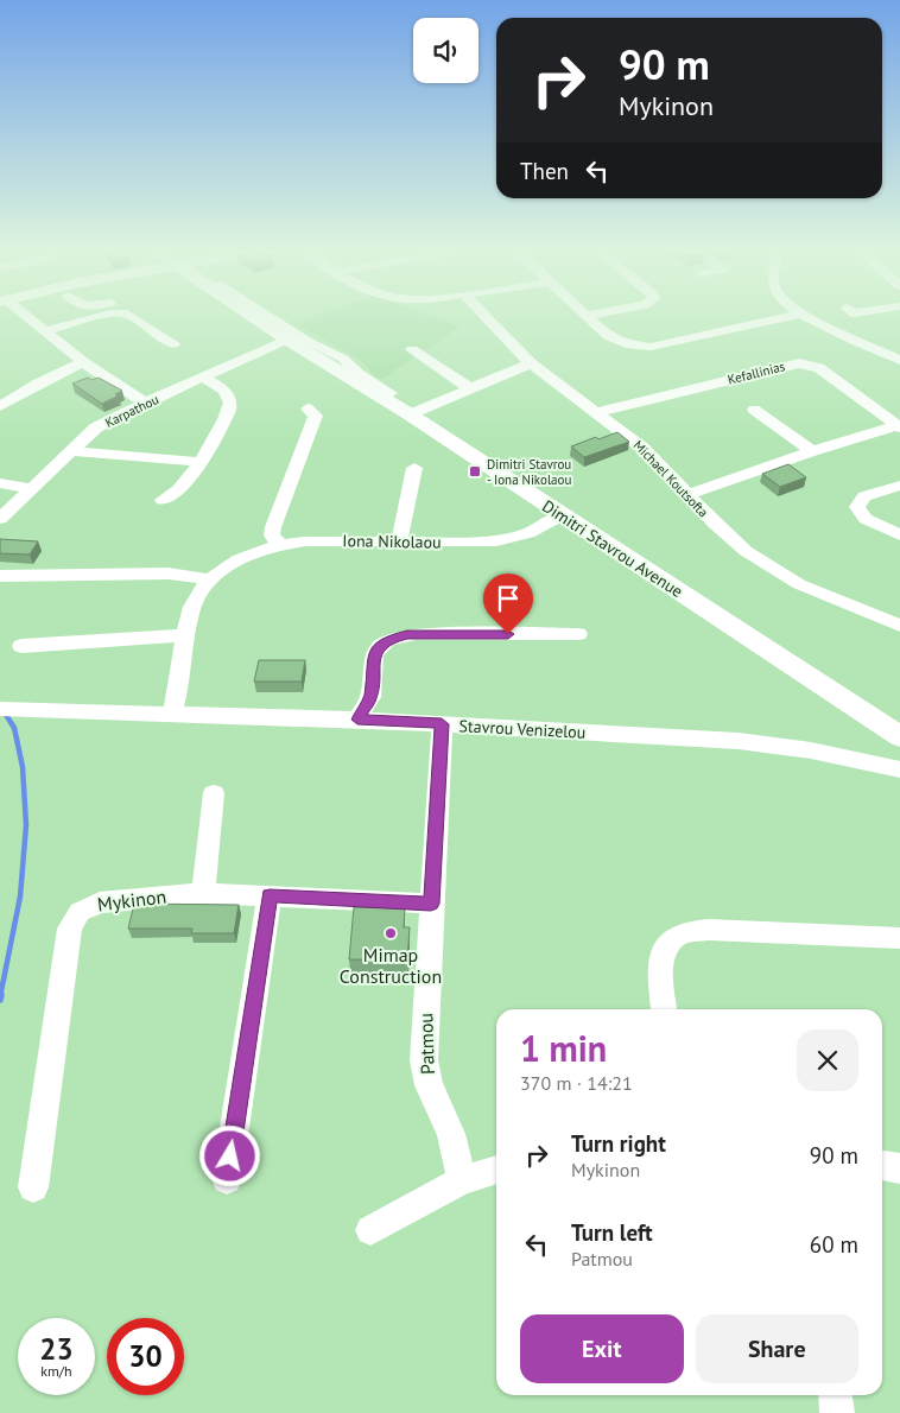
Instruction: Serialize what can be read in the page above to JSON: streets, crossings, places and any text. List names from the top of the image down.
{
  "streets": {
    "main road": ["Dimitri Stavrou Avenue"],
    "street": [
      "Kefallinias",
      "Karpathou",
      "Michael Koutsofta",
      "Iona Nikolaou",
      "Stavrou Venizelou",
      "Mykinon",
      "Patmou"
    ]
  },
  "crossings": [
    ["Kefallinias", "Michael Koutsofta"],
    ["Karpathou", "Dimitri Stavrou Avenue"],
    ["Iona Nikolaou", "Dimitri Stavrou Avenue"],
    ["Stavrou Venizelou", "Patmou"],
    ["Mykinon", "Patmou"]
  ],
  "places": {
    "transit": ["Dimitri Stavrou - Iona Nikolaou"],
    "other": ["Mimap Construction"]
  },
  "page": {
    "turn": ["90 m", "Mykinon"],
    "then": "Then",
    "heading": ["1 min", "370 m · 14:21"],
    "list": [
      {
        "name": "Turn right",
        "note": "Mykinon",
        "value": "90 m"
      },
      {
        "name": "Turn left",
        "note": "Patmou",
        "value": "60 m"
      }
    ],
    "buttons": ["Exit", "Share"],
    "speed": "23 km/h",
    "limit": "30"
  }
}
